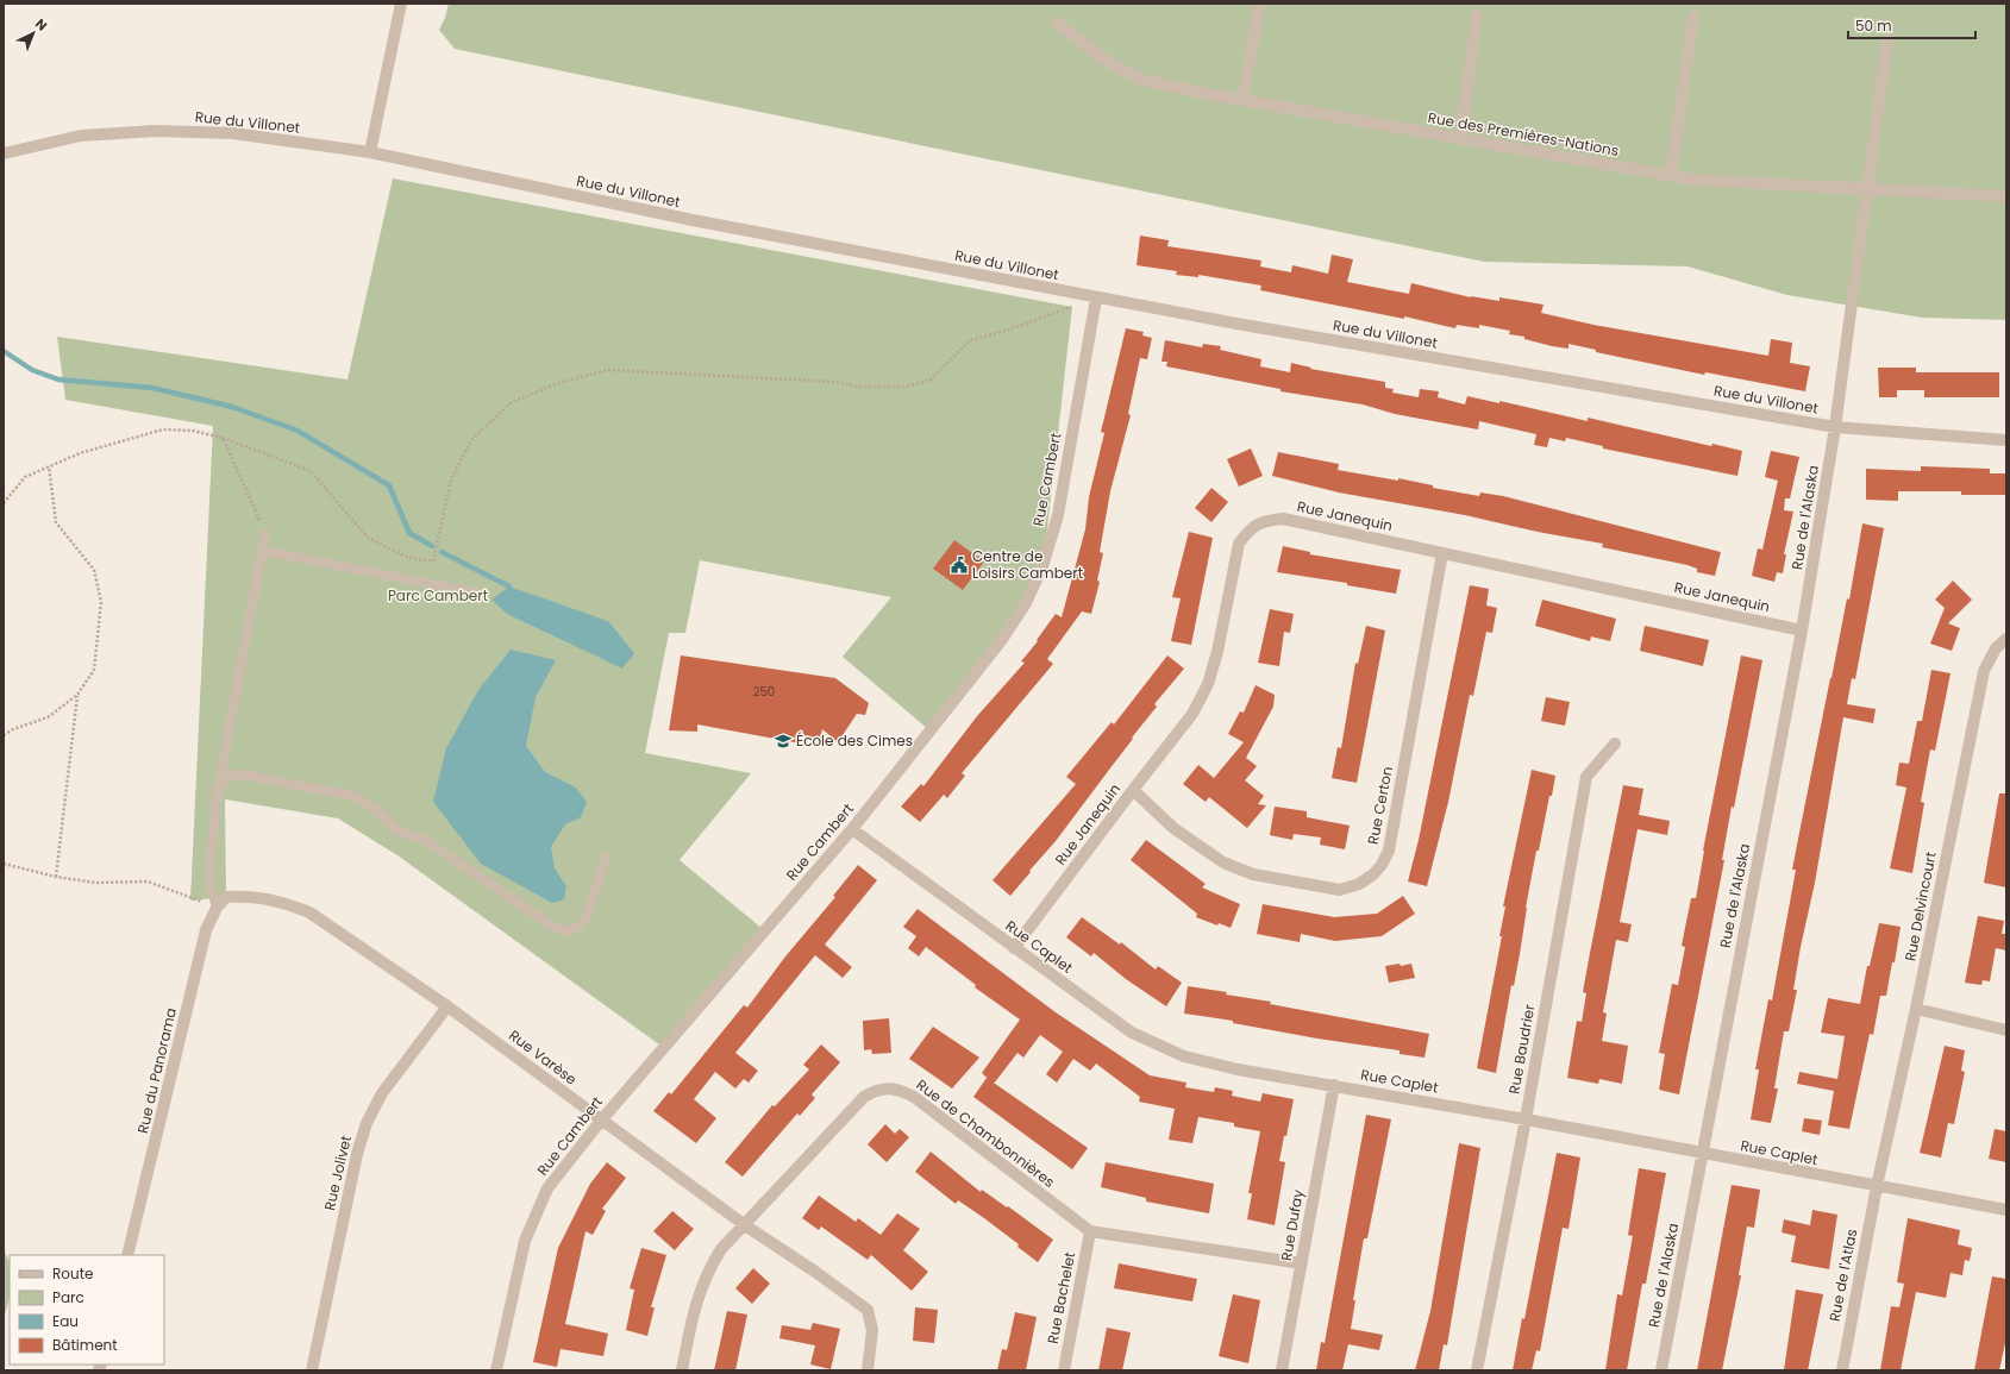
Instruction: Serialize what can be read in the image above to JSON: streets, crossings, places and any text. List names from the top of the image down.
{
  "streets": {
    "street": [
      "Rue du Villonet",
      "Rue des Premières-Nations",
      "Rue Cambert",
      "Rue Janequin",
      "Rue de l'Alaska",
      "Rue Certon",
      "Rue Delvincourt",
      "Rue Caplet",
      "Rue Baudrier",
      "Rue Varèse",
      "Rue du Panorama",
      "Rue de Chambonnières",
      "Rue Jolivet",
      "Rue Dufay",
      "Rue de l'Atlas",
      "Rue Bachelet"
    ]
  },
  "crossings": [
    ["Rue du Villonet", "Rue Cambert"],
    ["Rue du Villonet", "Rue de l'Alaska"],
    ["Rue des Premières-Nations", "Rue de l'Alaska"],
    ["Rue Cambert", "Rue Caplet"],
    ["Rue Cambert", "Rue Varèse"],
    ["Rue Janequin", "Rue de l'Alaska"],
    ["Rue Janequin", "Rue Certon"],
    ["Rue Janequin", "Rue Caplet"],
    ["Rue de l'Alaska", "Rue Caplet"],
    ["Rue Delvincourt", "Rue Caplet"],
    ["Rue Delvincourt", "Rue de l'Atlas"],
    ["Rue Caplet", "Rue Baudrier"],
    ["Rue Caplet", "Rue Dufay"],
    ["Rue Caplet", "Rue de l'Atlas"],
    ["Rue Varèse", "Rue du Panorama"],
    ["Rue Varèse", "Rue de Chambonnières"],
    ["Rue Varèse", "Rue Jolivet"],
    ["Rue de Chambonnières", "Rue Dufay"],
    ["Rue de Chambonnières", "Rue Bachelet"]
  ],
  "parks": ["Parc Cambert"],
  "places": {
    "public building": ["Centre de Loisirs Cambert"],
    "school or university": ["École des Cimes"]
  },
  "house_numbers": ["250"],
  "legend": [
    "Route",
    "Parc",
    "Eau",
    "Bâtiment"
  ],
  "scale_bar": "50 m",
  "north": "top right"
}
